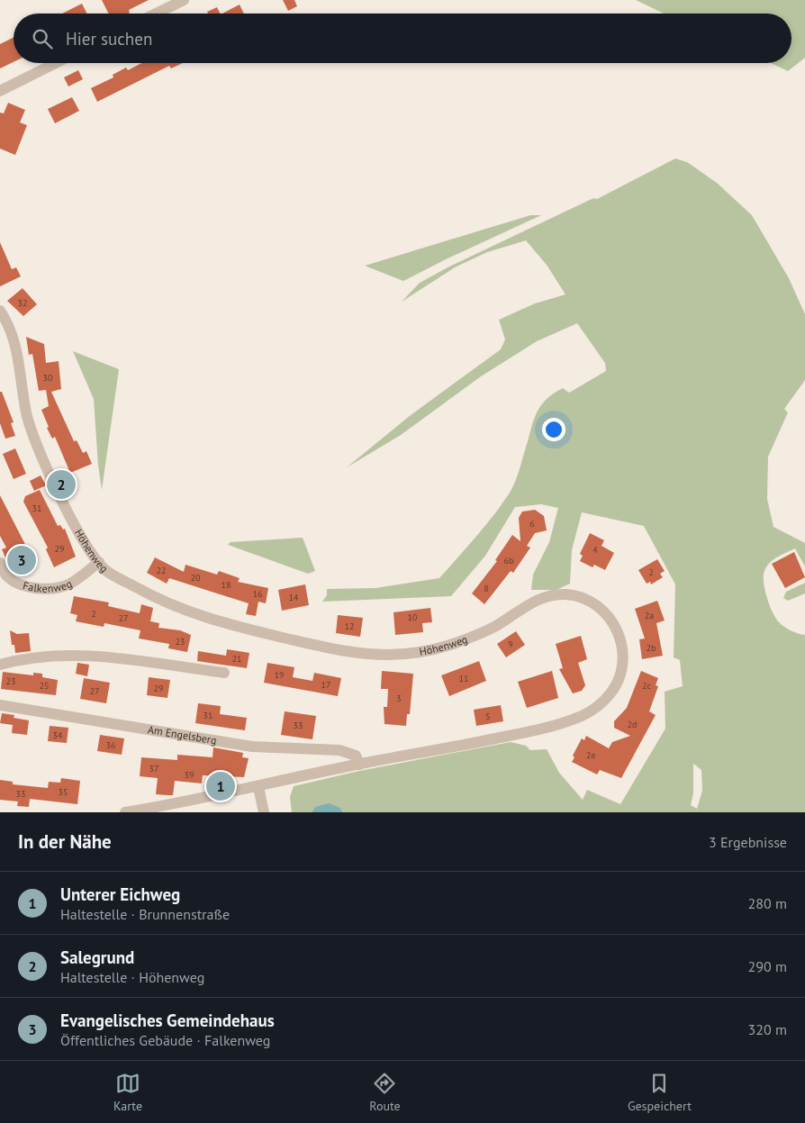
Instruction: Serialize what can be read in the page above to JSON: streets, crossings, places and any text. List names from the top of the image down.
{
  "streets": {
    "street": ["Höhenweg", "Falkenweg", "Am Engelsberg"]
  },
  "crossings": [
    ["Höhenweg", "Falkenweg"],
    ["Höhenweg", "Am Engelsberg"]
  ],
  "house_numbers": [
    "32",
    "30",
    "31",
    "6",
    "29",
    "4",
    "6b",
    "22",
    "2",
    "20",
    "18",
    "8",
    "16",
    "14",
    "2",
    "2a",
    "10",
    "27",
    "12",
    "23",
    "9",
    "2b",
    "21",
    "19",
    "11",
    "23",
    "17",
    "25",
    "2c",
    "29",
    "27",
    "3",
    "31",
    "5",
    "2d",
    "33",
    "34",
    "36",
    "2e",
    "37",
    "39",
    "35",
    "33"
  ],
  "page": {
    "search": "Hier suchen",
    "pins": ["2", "3", "1"],
    "heading": ["In der Nähe", "3 Ergebnisse"],
    "list": [
      {
        "mark": "1",
        "name": "Unterer Eichweg",
        "note": "Haltestelle · Brunnenstraße",
        "value": "280 m"
      },
      {
        "mark": "2",
        "name": "Salegrund",
        "note": "Haltestelle · Höhenweg",
        "value": "290 m"
      },
      {
        "mark": "3",
        "name": "Evangelisches Gemeindehaus",
        "note": "Öffentliches Gebäude · Falkenweg",
        "value": "320 m"
      }
    ],
    "nav": ["Karte", "Route", "Gespeichert"]
  }
}
